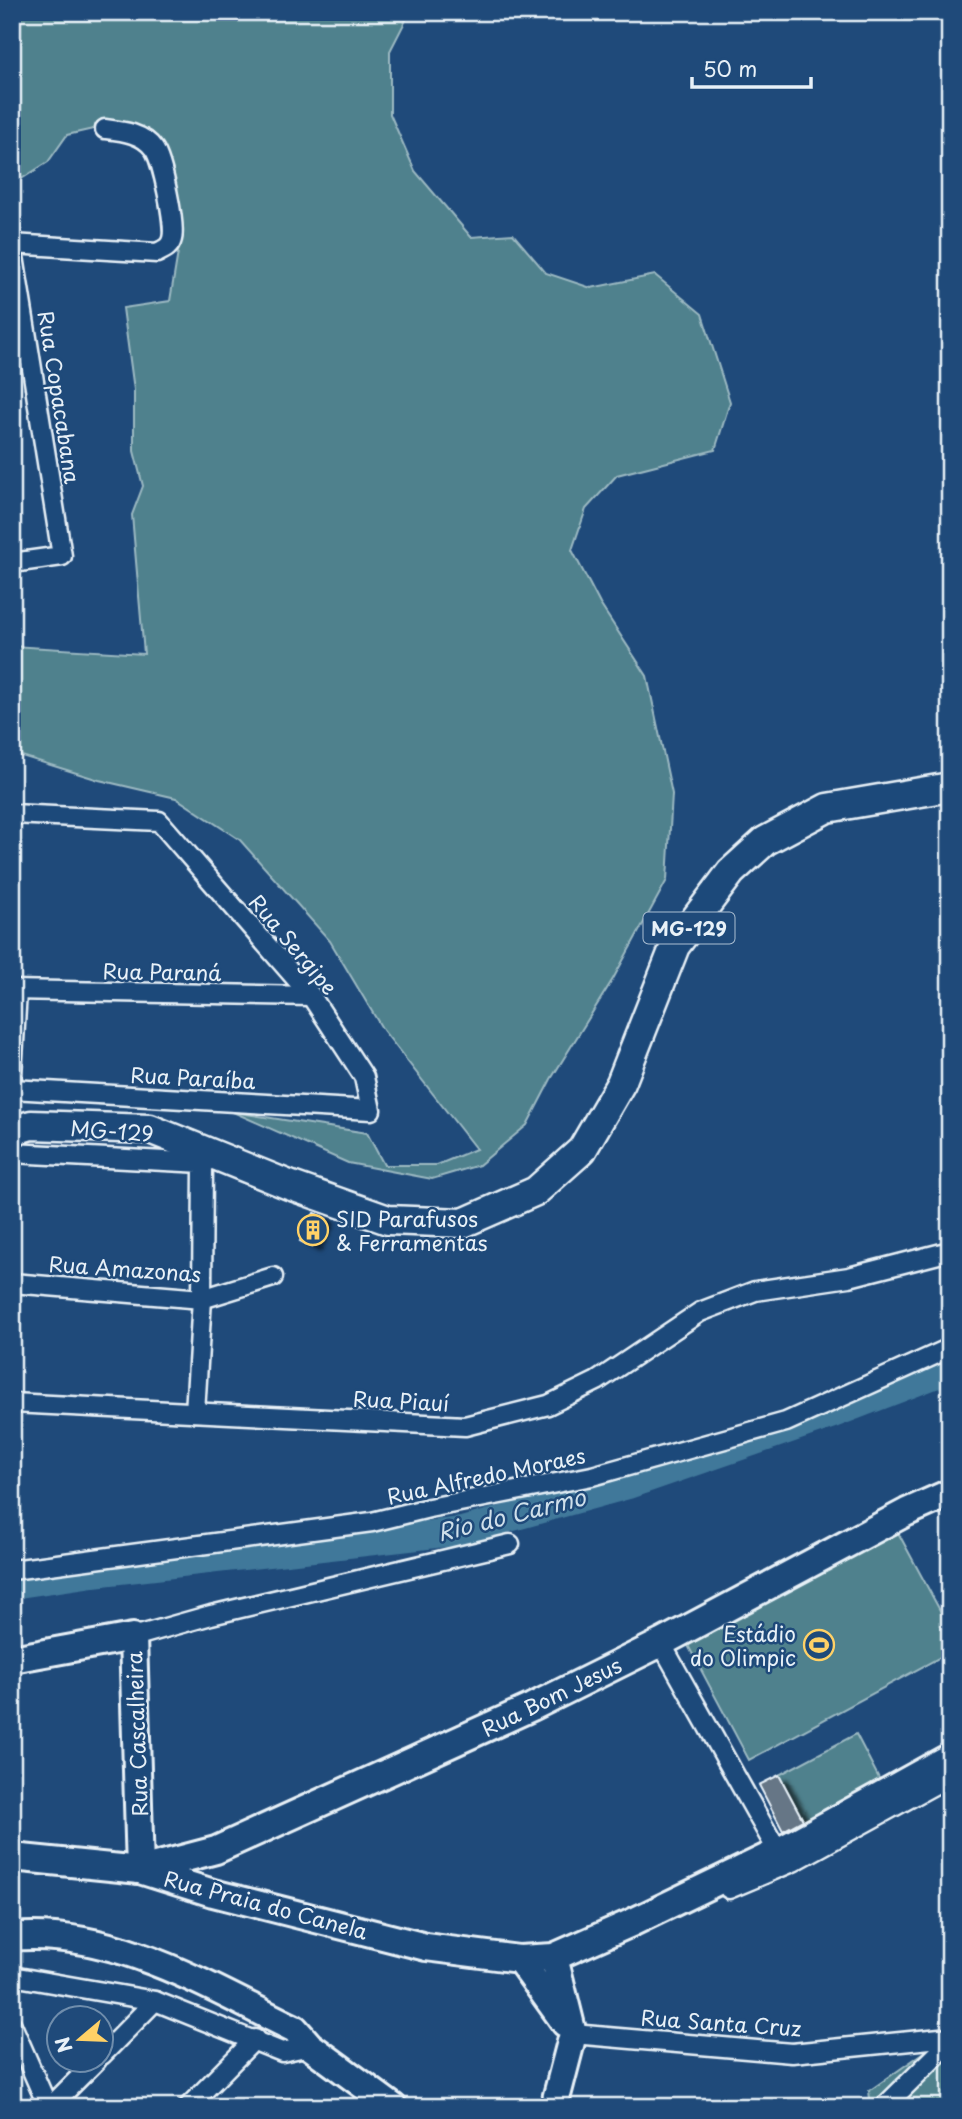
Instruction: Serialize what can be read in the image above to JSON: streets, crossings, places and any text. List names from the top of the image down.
{
  "streets": {
    "main road": ["MG-129"],
    "street": [
      "Rua Copacabana",
      "Rua Sergipe",
      "Rua Paraná",
      "Rua Paraíba",
      "Rua Amazonas",
      "Rua Piauí",
      "Rua Alfredo Moraes",
      "Rua Bom Jesus",
      "Rua Cascalheira",
      "Rua Praia do Canela",
      "Rua Santa Cruz"
    ]
  },
  "crossings": [
    ["Rua Sergipe", "Rua Paraná"],
    ["Rua Sergipe", "Rua Paraíba"],
    ["Rua Bom Jesus", "Rua Cascalheira"],
    ["Rua Bom Jesus", "Rua Praia do Canela"],
    ["Rua Cascalheira", "Rua Praia do Canela"]
  ],
  "water": ["Rio do Carmo"],
  "places": {
    "building": ["SID Parafusos & Ferramentas"],
    "sports": ["Estádio do Olimpic"]
  },
  "scale_bar": "50 m",
  "north": "left"
}
